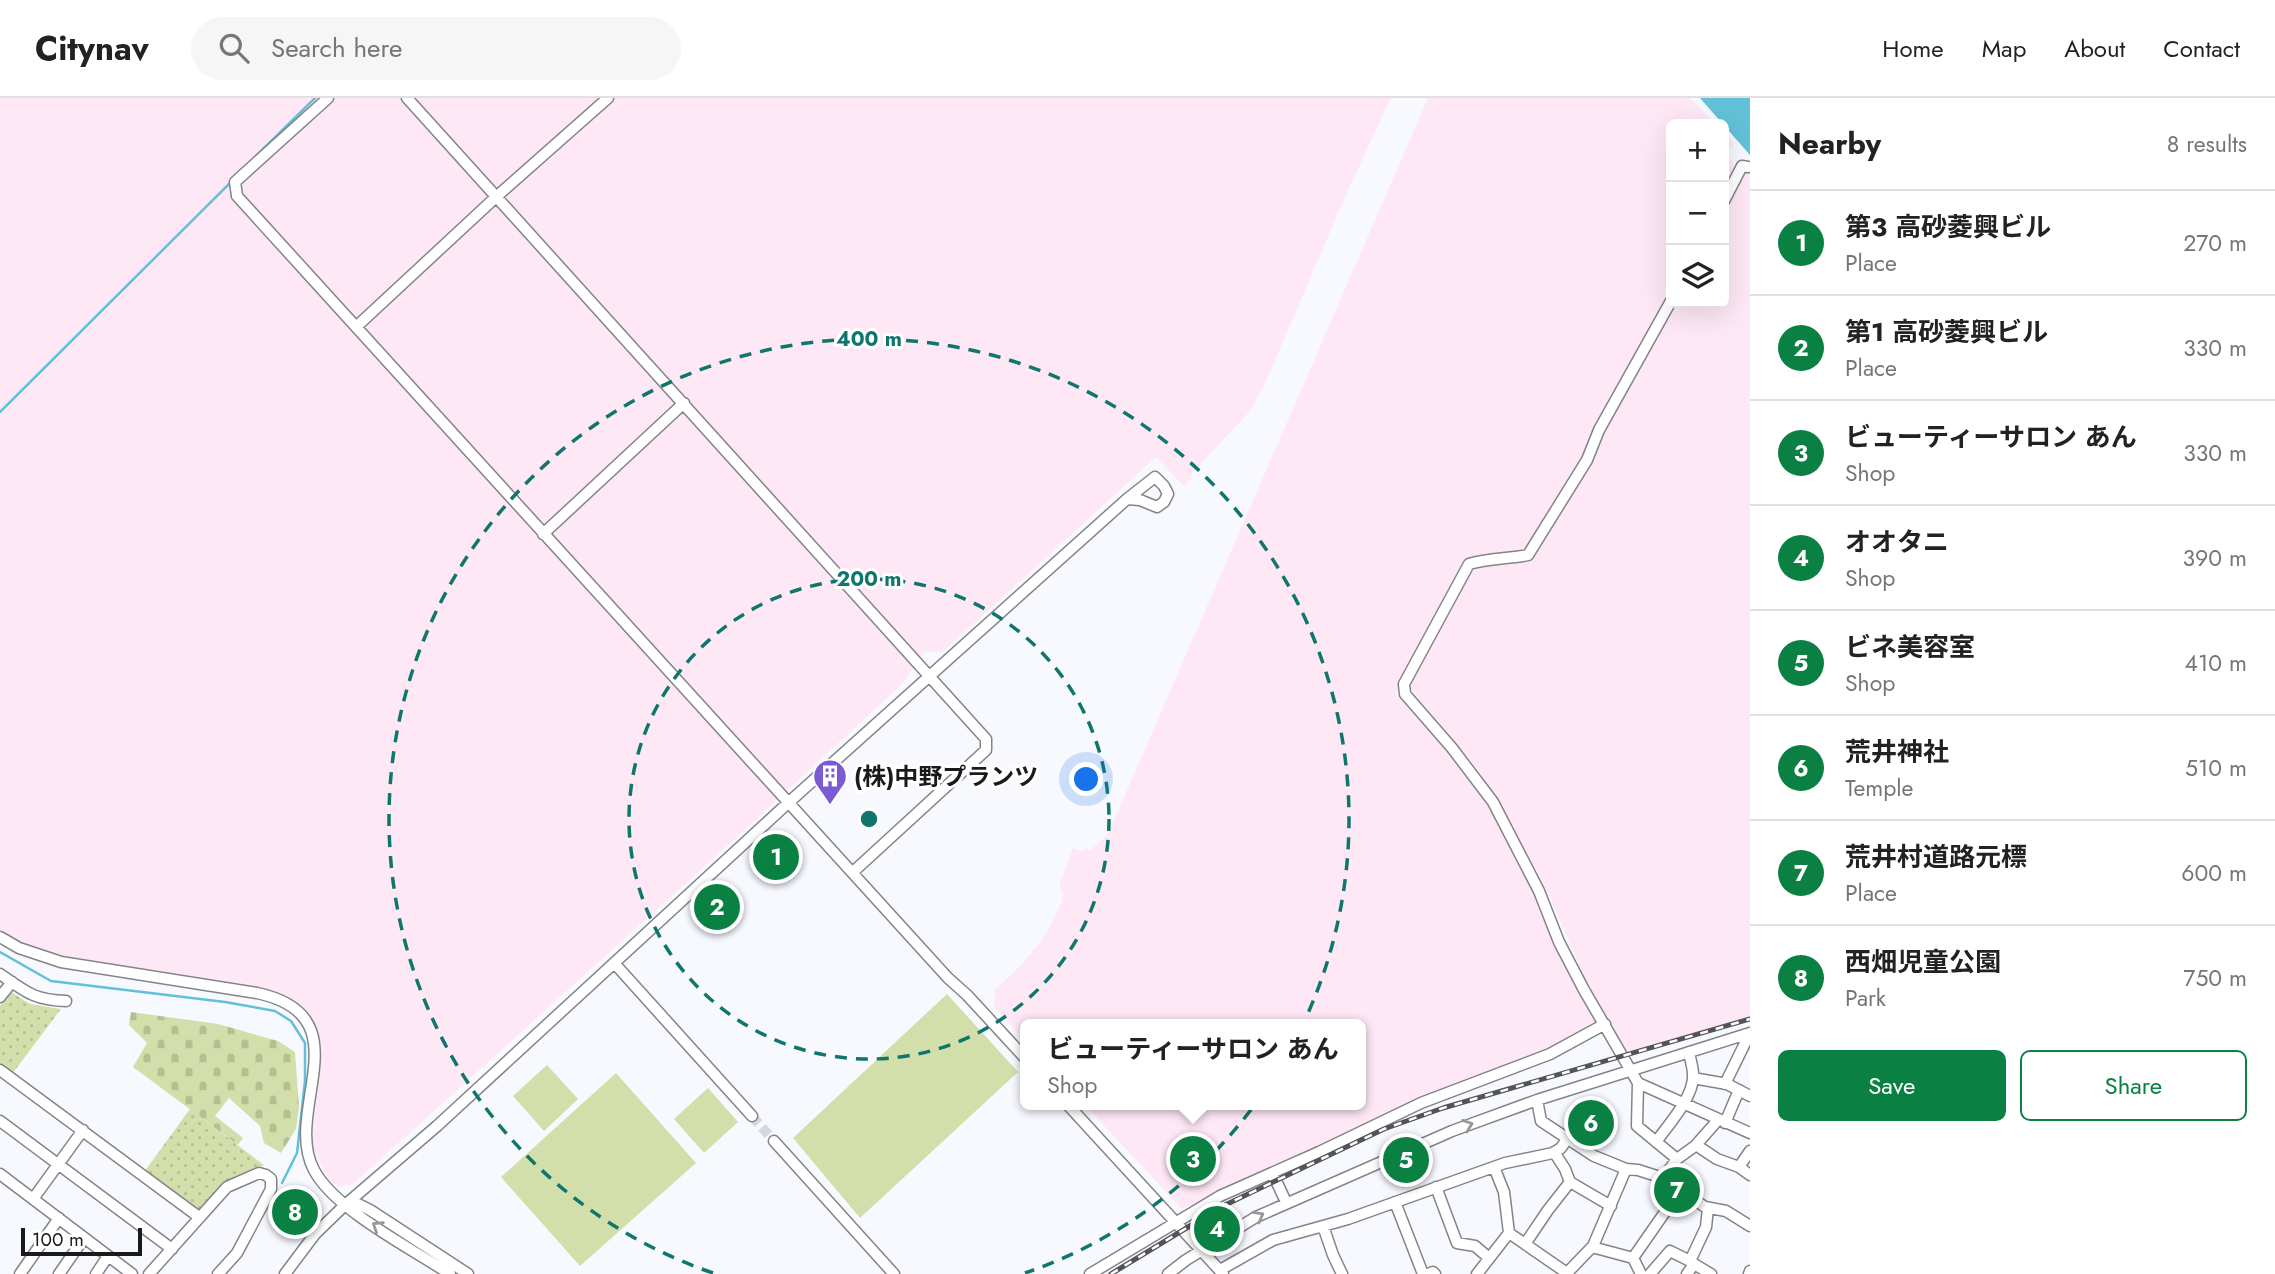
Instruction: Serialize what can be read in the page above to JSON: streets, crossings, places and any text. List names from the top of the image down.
{
  "places": {
    "building": ["(株)中野プランツ"]
  },
  "scale_bar": "100 m",
  "page": {
    "header": "Citynav",
    "search": "Search here",
    "nav": [
      "Home",
      "Map",
      "About",
      "Contact"
    ],
    "heading": ["Nearby", "8 results"],
    "map_buttons": ["+", "−"],
    "list": [
      {
        "mark": "1",
        "name": "第3 高砂菱興ビル",
        "note": "Place",
        "value": "270 m"
      },
      {
        "mark": "2",
        "name": "第1 高砂菱興ビル",
        "note": "Place",
        "value": "330 m"
      },
      {
        "mark": "3",
        "name": "ビューティーサロン あん",
        "note": "Shop",
        "value": "330 m"
      },
      {
        "mark": "4",
        "name": "オオタニ",
        "note": "Shop",
        "value": "390 m"
      },
      {
        "mark": "5",
        "name": "ビネ美容室",
        "note": "Shop",
        "value": "410 m"
      },
      {
        "mark": "6",
        "name": "荒井神社",
        "note": "Temple",
        "value": "510 m"
      },
      {
        "mark": "7",
        "name": "荒井村道路元標",
        "note": "Place",
        "value": "600 m"
      },
      {
        "mark": "8",
        "name": "西畑児童公園",
        "note": "Park",
        "value": "750 m"
      }
    ],
    "pins": [
      "1",
      "2",
      "6",
      "3",
      "5",
      "7",
      "8",
      "4"
    ],
    "popup": ["ビューティーサロン あん", "Shop"],
    "buttons": ["Save", "Share"],
    "scale": "100 m"
  },
  "rings": ["400 m", "200 m"]
}
